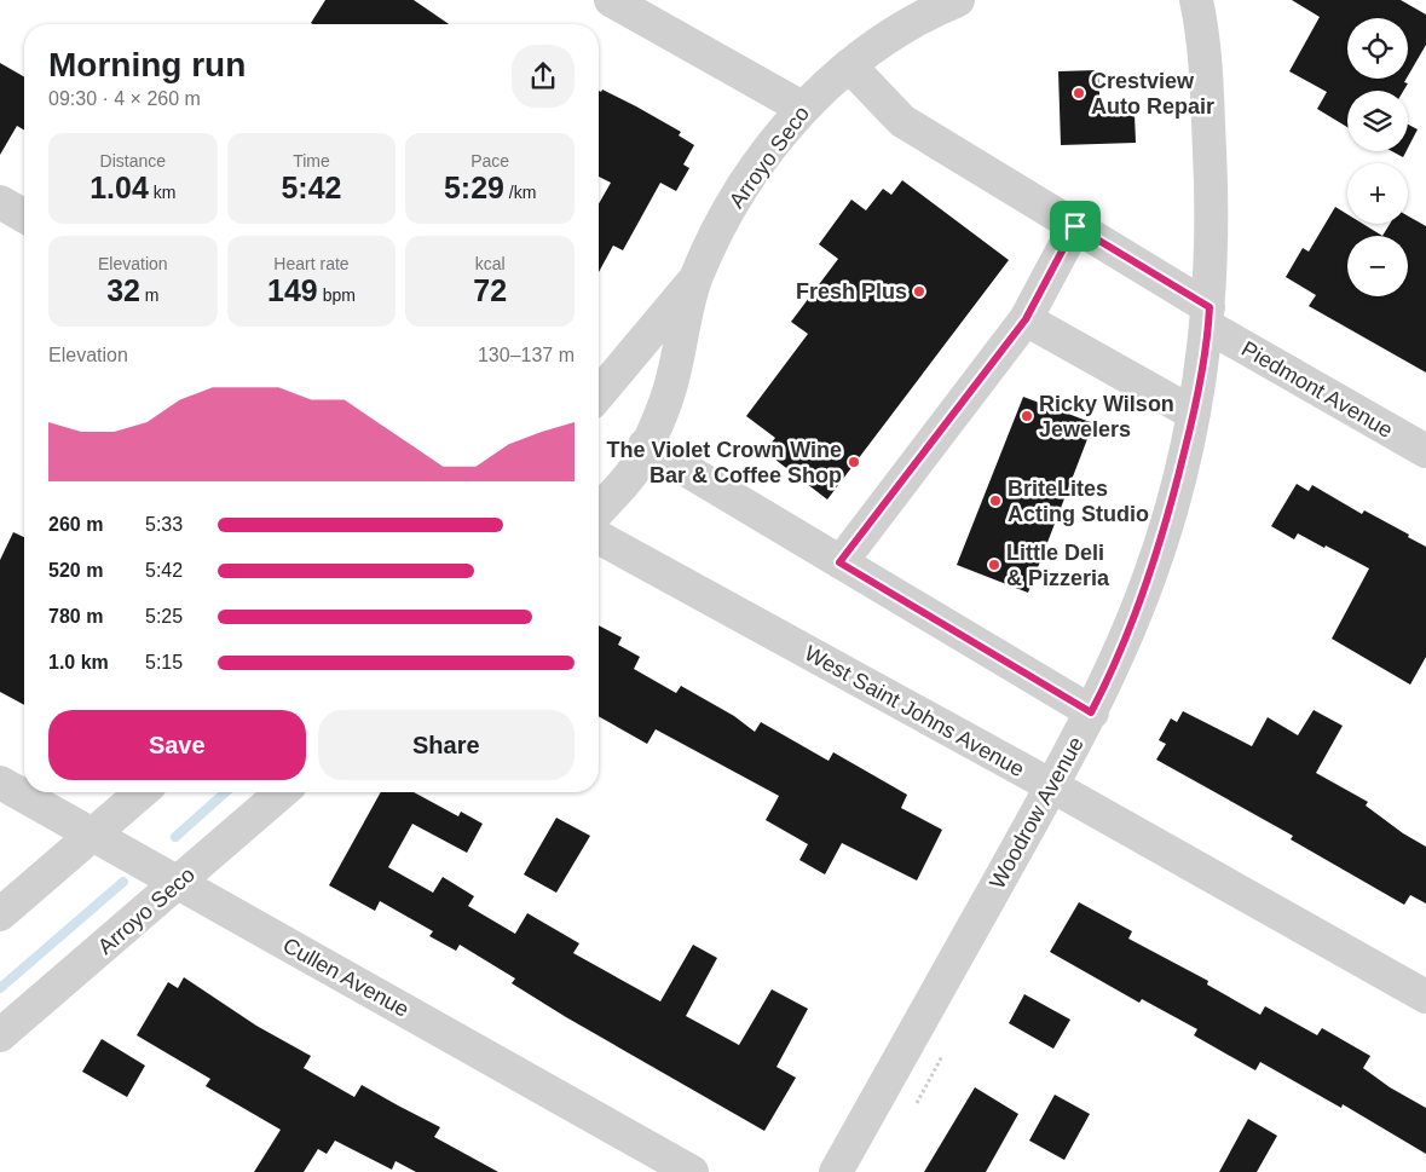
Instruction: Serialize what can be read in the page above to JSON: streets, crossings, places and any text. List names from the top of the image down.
{
  "streets": {
    "street": [
      "Arroyo Seco",
      "Piedmont Avenue",
      "West Saint Johns Avenue",
      "Woodrow Avenue",
      "Cullen Avenue"
    ]
  },
  "crossings": [
    ["Arroyo Seco", "Piedmont Avenue"],
    ["Arroyo Seco", "Cullen Avenue"],
    ["Piedmont Avenue", "Woodrow Avenue"],
    ["West Saint Johns Avenue", "Woodrow Avenue"]
  ],
  "places": [
    "Crestview Auto Repair",
    "Fresh Plus",
    "Ricky Wilson Jewelers",
    "The Violet Crown Wine Bar & Coffee Shop",
    "BriteLites Acting Studio",
    "Little Deli & Pizzeria"
  ],
  "page": {
    "map_buttons": ["+", "−"],
    "heading": ["Morning run", "09:30 · 4 × 260 m"],
    "stats": [
      ["Distance", "1.04 km"],
      ["Time", "5:42"],
      ["Pace", "5:29 /km"],
      ["Elevation", "32 m"],
      ["Heart rate", "149 bpm"],
      ["kcal", "72"]
    ],
    "chart": ["Elevation", "130–137 m"],
    "list": [
      {
        "name": "260 m",
        "note": "5:33"
      },
      {
        "name": "520 m",
        "note": "5:42"
      },
      {
        "name": "780 m",
        "note": "5:25"
      },
      {
        "name": "1.0 km",
        "note": "5:15"
      }
    ],
    "buttons": ["Save", "Share"]
  }
}
